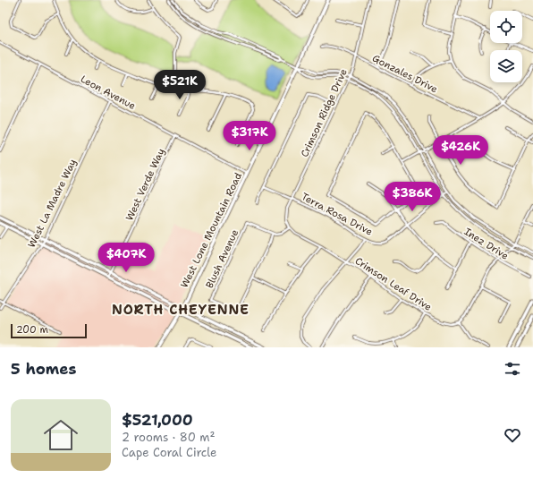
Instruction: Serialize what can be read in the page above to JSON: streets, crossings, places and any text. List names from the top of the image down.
{
  "streets": {
    "main road": ["West Lone Mountain Road"],
    "street": [
      "Gonzales Drive",
      "Leon Avenue",
      "Crimson Ridge Drive",
      "West Verde Way",
      "West La Madre Way",
      "Terra Rosa Drive",
      "Inez Drive",
      "Blush Avenue",
      "Crimson Leaf Drive"
    ]
  },
  "crossings": [
    ["Gonzales Drive", "Crimson Ridge Drive"],
    ["Leon Avenue", "West Verde Way"],
    ["Leon Avenue", "West La Madre Way"],
    ["Leon Avenue", "West Lone Mountain Road"],
    ["Crimson Ridge Drive", "Terra Rosa Drive"],
    ["Crimson Ridge Drive", "Crimson Leaf Drive"]
  ],
  "districts": ["NORTH CHEYENNE"],
  "scale_bar": "200 m",
  "page": {
    "price": [
      "$521K",
      "$317K",
      "$426K",
      "$386K",
      "$407K"
    ],
    "scale": "200 m",
    "heading": "5 homes",
    "list": [
      {
        "name": "$521,000",
        "note": "2 rooms · 80 m² · Cape Coral Circle"
      }
    ]
  }
}
